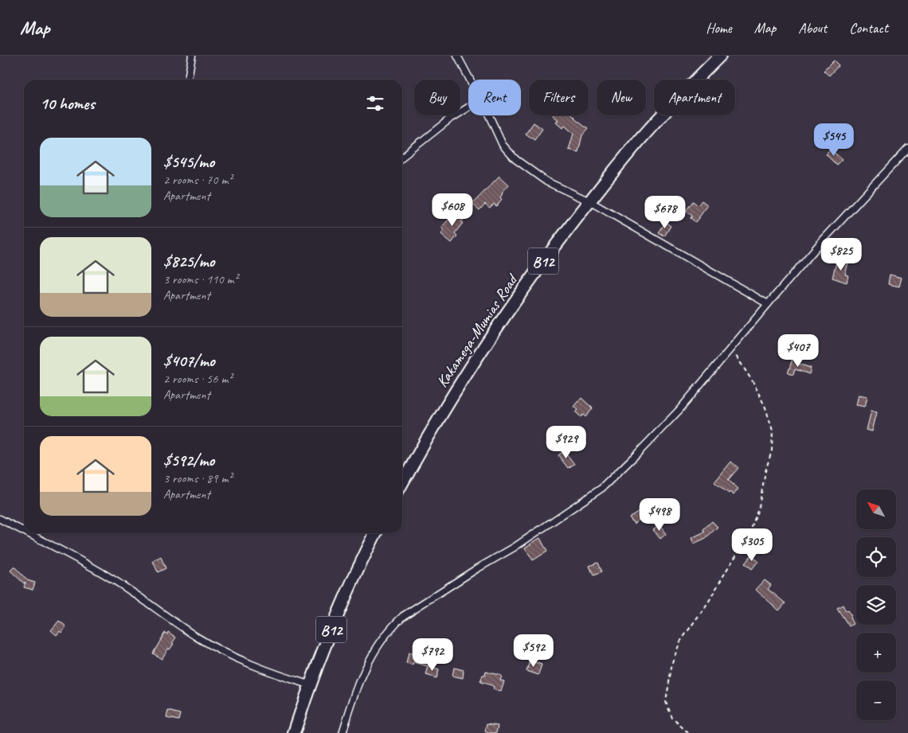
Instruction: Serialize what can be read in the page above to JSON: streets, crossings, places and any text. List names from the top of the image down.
{
  "streets": {
    "highway": ["B12", "Kakamega-Mumias Road"]
  },
  "north": "top left",
  "page": {
    "header": "Map",
    "nav": [
      "Home",
      "Map",
      "About",
      "Contact"
    ],
    "chip": [
      "Buy",
      "Rent",
      "Filters",
      "New",
      "Apartment"
    ],
    "heading": "10 homes",
    "price": [
      "$545",
      "$608",
      "$678",
      "$825",
      "$407",
      "$929",
      "$498",
      "$305",
      "$592",
      "$792"
    ],
    "list": [
      {
        "name": "$545/mo",
        "note": "2 rooms · 70 m² · Apartment"
      },
      {
        "name": "$825/mo",
        "note": "3 rooms · 110 m² · Apartment"
      },
      {
        "name": "$407/mo",
        "note": "2 rooms · 56 m² · Apartment"
      },
      {
        "name": "$592/mo",
        "note": "3 rooms · 89 m² · Apartment"
      }
    ],
    "map_buttons": ["+", "−"]
  }
}
